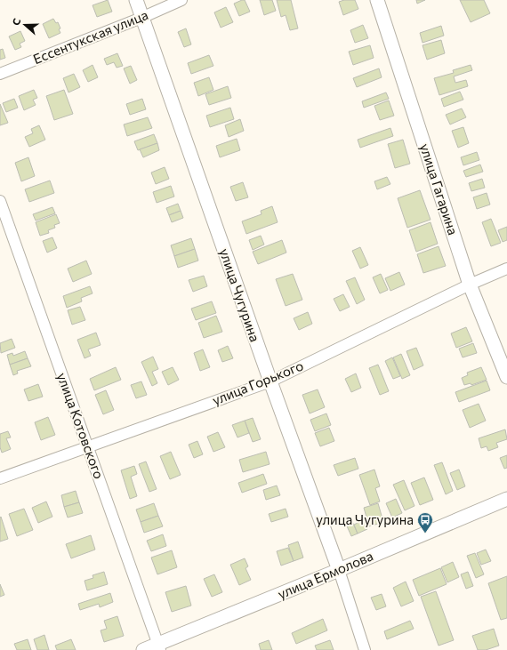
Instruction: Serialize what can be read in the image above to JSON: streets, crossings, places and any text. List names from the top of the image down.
{
  "streets": {
    "street": [
      "Ессентукская улица",
      "улица Гагарина",
      "улица Чугурина",
      "улица Горького",
      "улица Котовского",
      "улица Ермолова"
    ]
  },
  "crossings": [
    ["Ессентукская улица", "улица Чугурина"],
    ["улица Гагарина", "улица Горького"],
    ["улица Чугурина", "улица Горького"],
    ["улица Чугурина", "улица Ермолова"],
    ["улица Горького", "улица Котовского"],
    ["улица Котовского", "улица Ермолова"]
  ],
  "places": {
    "bus stop": ["улица Чугурина"]
  },
  "north": "left"
}
